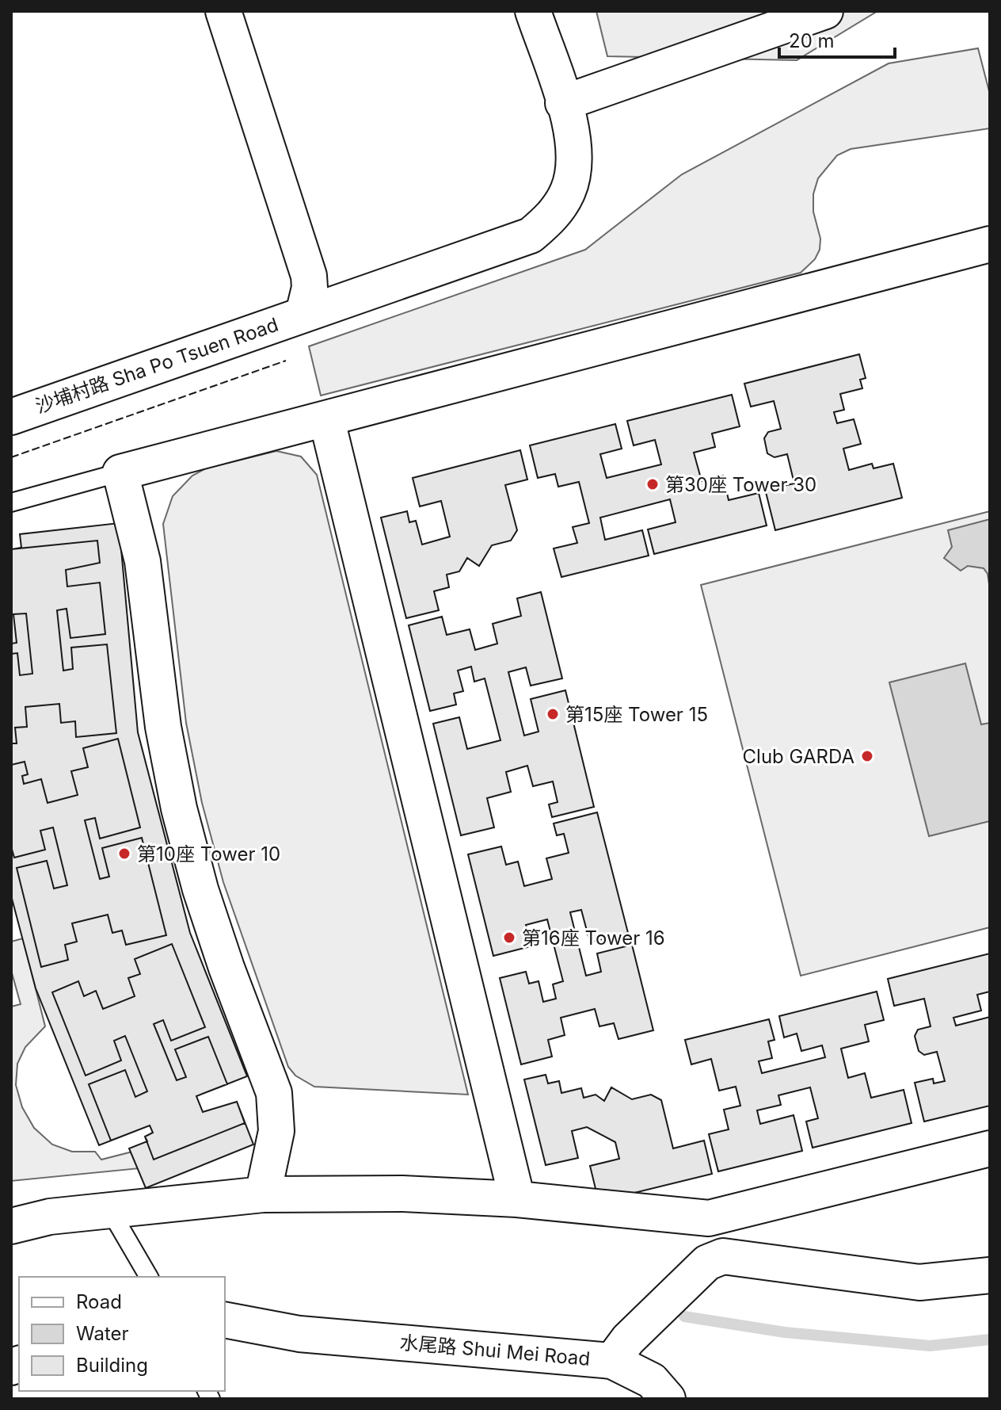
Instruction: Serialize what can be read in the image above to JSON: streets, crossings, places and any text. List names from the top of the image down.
{
  "streets": {
    "street": ["沙埔村路 Sha Po Tsuen Road", "水尾路 Shui Mei Road"]
  },
  "places": [
    "第30座 Tower 30",
    "第15座 Tower 15",
    "Club GARDA",
    "第10座 Tower 10",
    "第16座 Tower 16"
  ],
  "legend": ["Road", "Water", "Building"],
  "scale_bar": "20 m"
}
